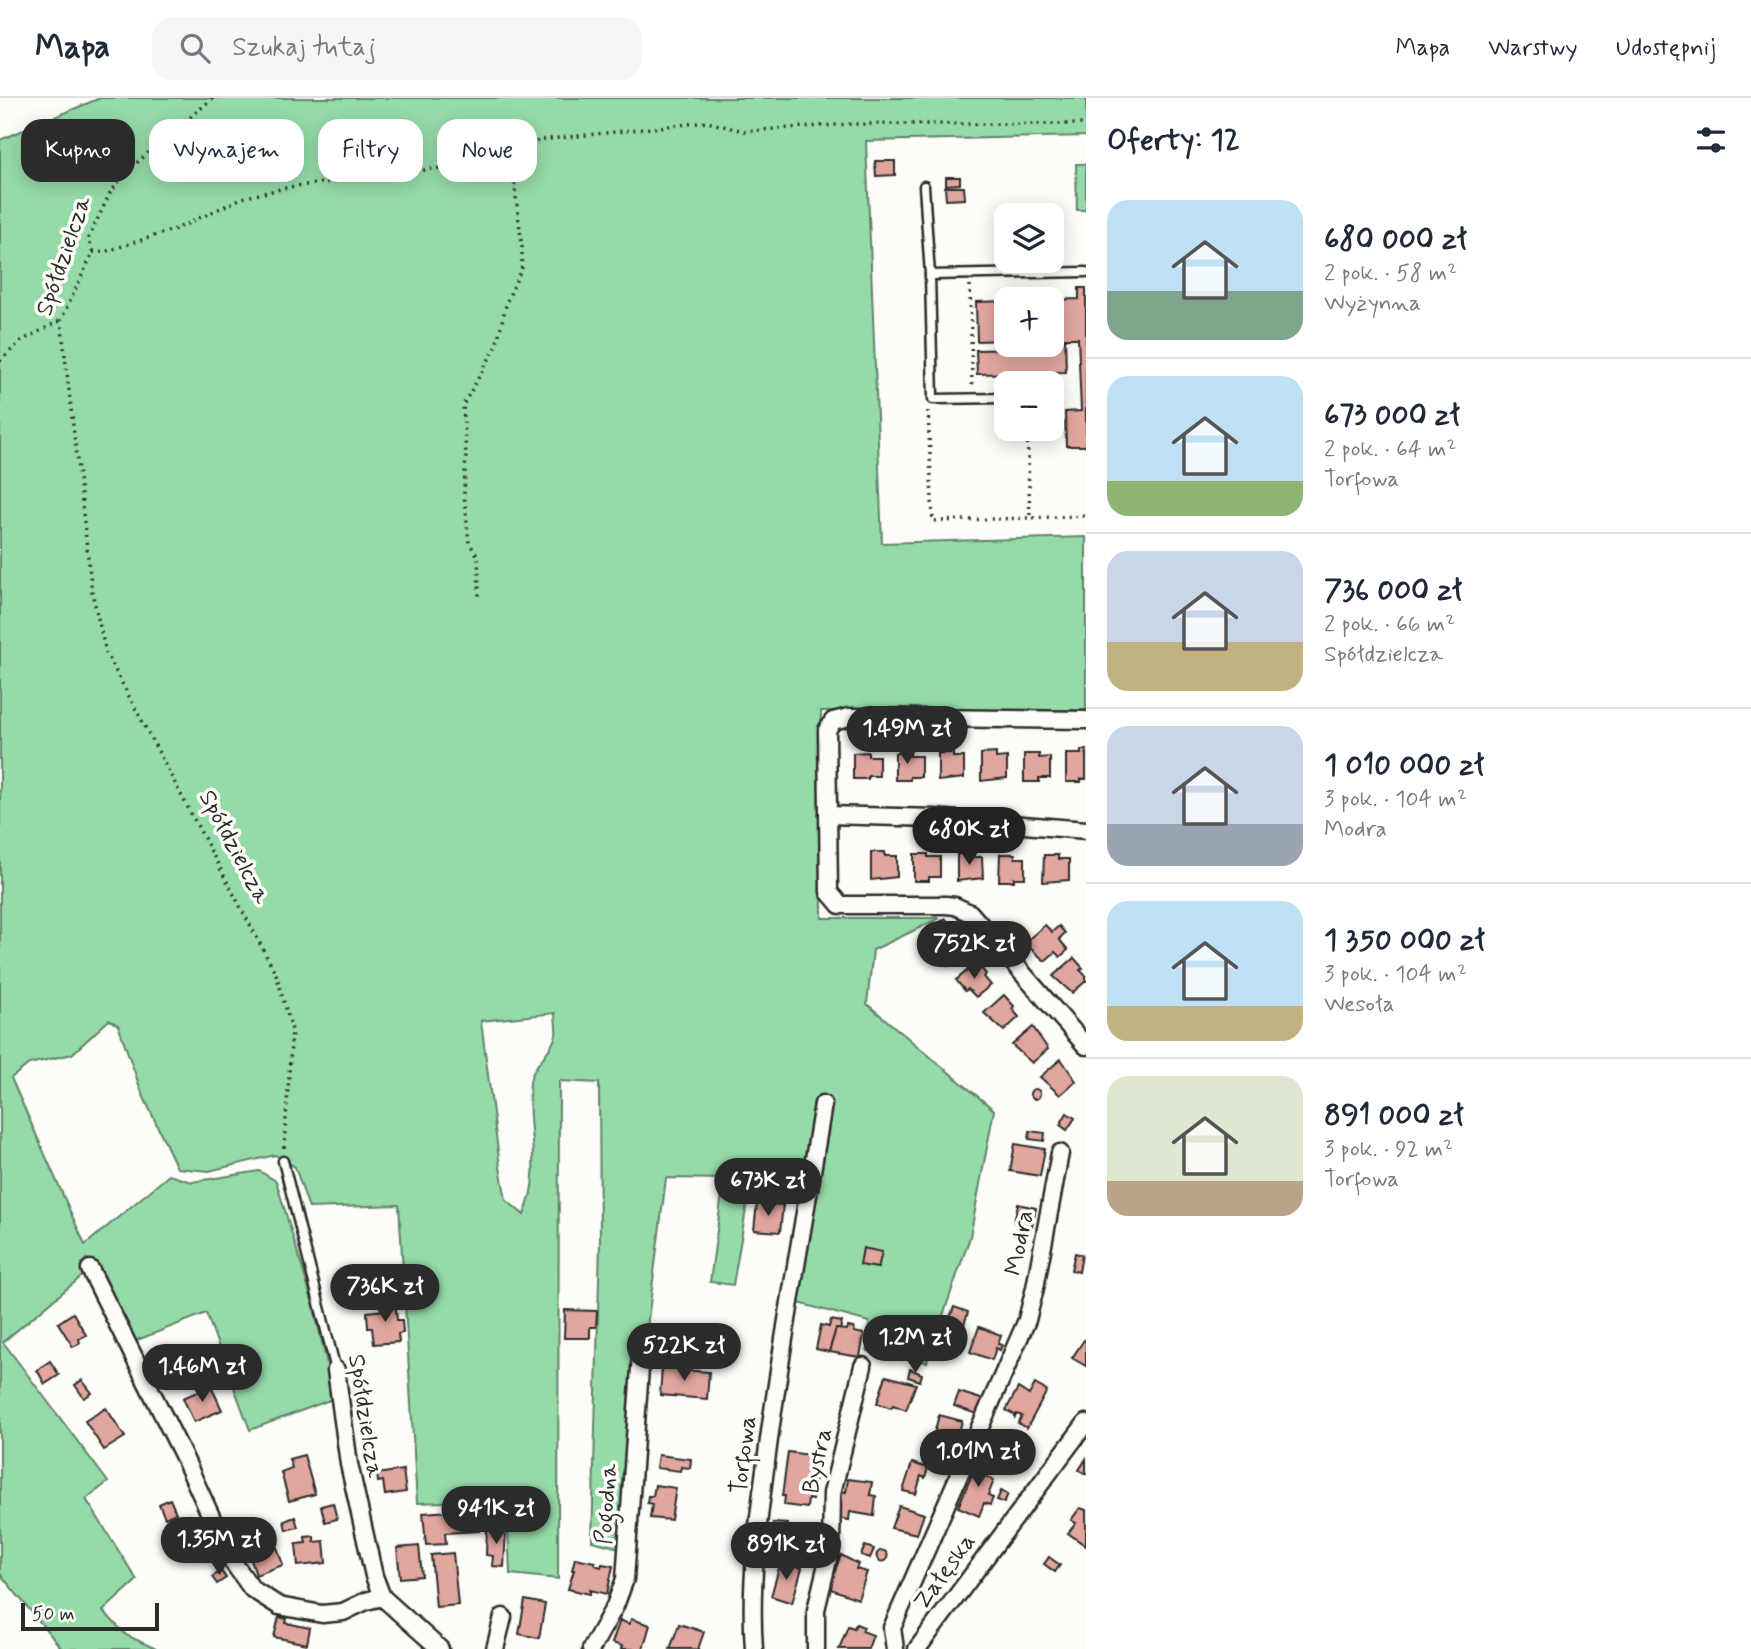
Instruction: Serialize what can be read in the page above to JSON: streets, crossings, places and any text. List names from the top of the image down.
{
  "streets": {
    "street": [
      "Spółdzielcza",
      "Modra",
      "Torfowa",
      "Bystra",
      "Pogodna",
      "Załęska"
    ]
  },
  "scale_bar": "50 m",
  "page": {
    "header": "Mapa",
    "search": "Szukaj tutaj",
    "nav": ["Mapa", "Warstwy", "Udostępnij"],
    "heading": "Oferty: 12",
    "chip": [
      "Kupno",
      "Wynajem",
      "Filtry",
      "Nowe"
    ],
    "list": [
      {
        "name": "680 000 zł",
        "note": "2 pok. · 58 m² · Wyżynna"
      },
      {
        "name": "673 000 zł",
        "note": "2 pok. · 64 m² · Torfowa"
      },
      {
        "name": "736 000 zł",
        "note": "2 pok. · 66 m² · Spółdzielcza"
      },
      {
        "name": "1 010 000 zł",
        "note": "3 pok. · 104 m² · Modra"
      },
      {
        "name": "1 350 000 zł",
        "note": "3 pok. · 104 m² · Wesoła"
      },
      {
        "name": "891 000 zł",
        "note": "3 pok. · 92 m² · Torfowa"
      }
    ],
    "map_buttons": ["+", "−"],
    "price": [
      "1.49M zł",
      "680K zł",
      "752K zł",
      "673K zł",
      "736K zł",
      "1.2M zł",
      "522K zł",
      "1.46M zł",
      "1.01M zł",
      "941K zł",
      "1.35M zł",
      "891K zł"
    ],
    "scale": "50 m"
  }
}
